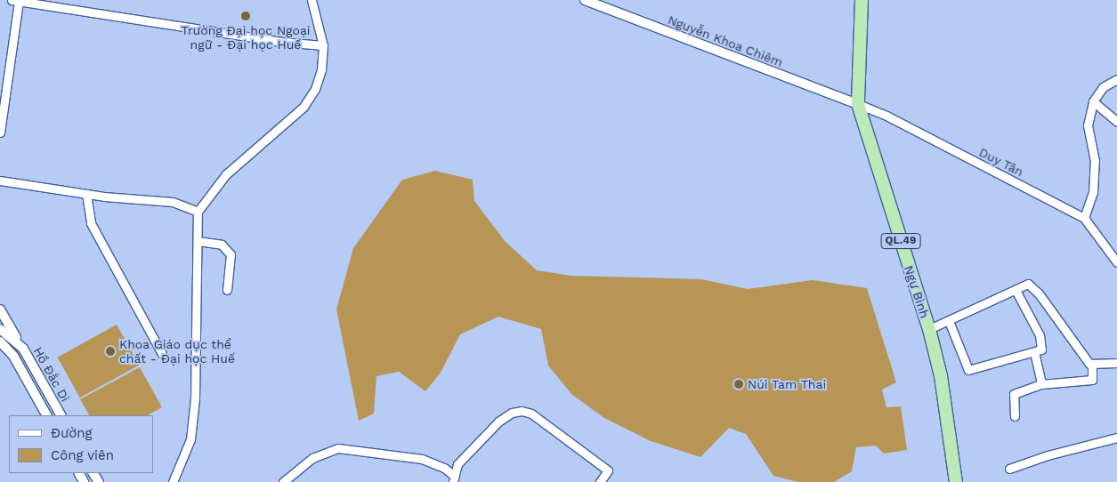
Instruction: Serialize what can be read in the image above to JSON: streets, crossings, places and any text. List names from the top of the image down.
{
  "streets": {
    "highway": ["QL.49", "Ngự Bình"],
    "street": ["Nguyễn Khoa Chiêm", "Duy Tân", "Hồ Đắc Di"]
  },
  "crossings": [
    ["Nguyễn Khoa Chiêm", "Duy Tân"],
    ["Nguyễn Khoa Chiêm", "Ngự Bình"],
    ["Duy Tân", "Ngự Bình"]
  ],
  "places": ["Trường Đại học Ngoại ngữ - Đại học Huế", "Khoa Giáo dục thể chất - Đại học Huế", "Núi Tam Thai"],
  "legend": ["Đường", "Công viên"]
}
